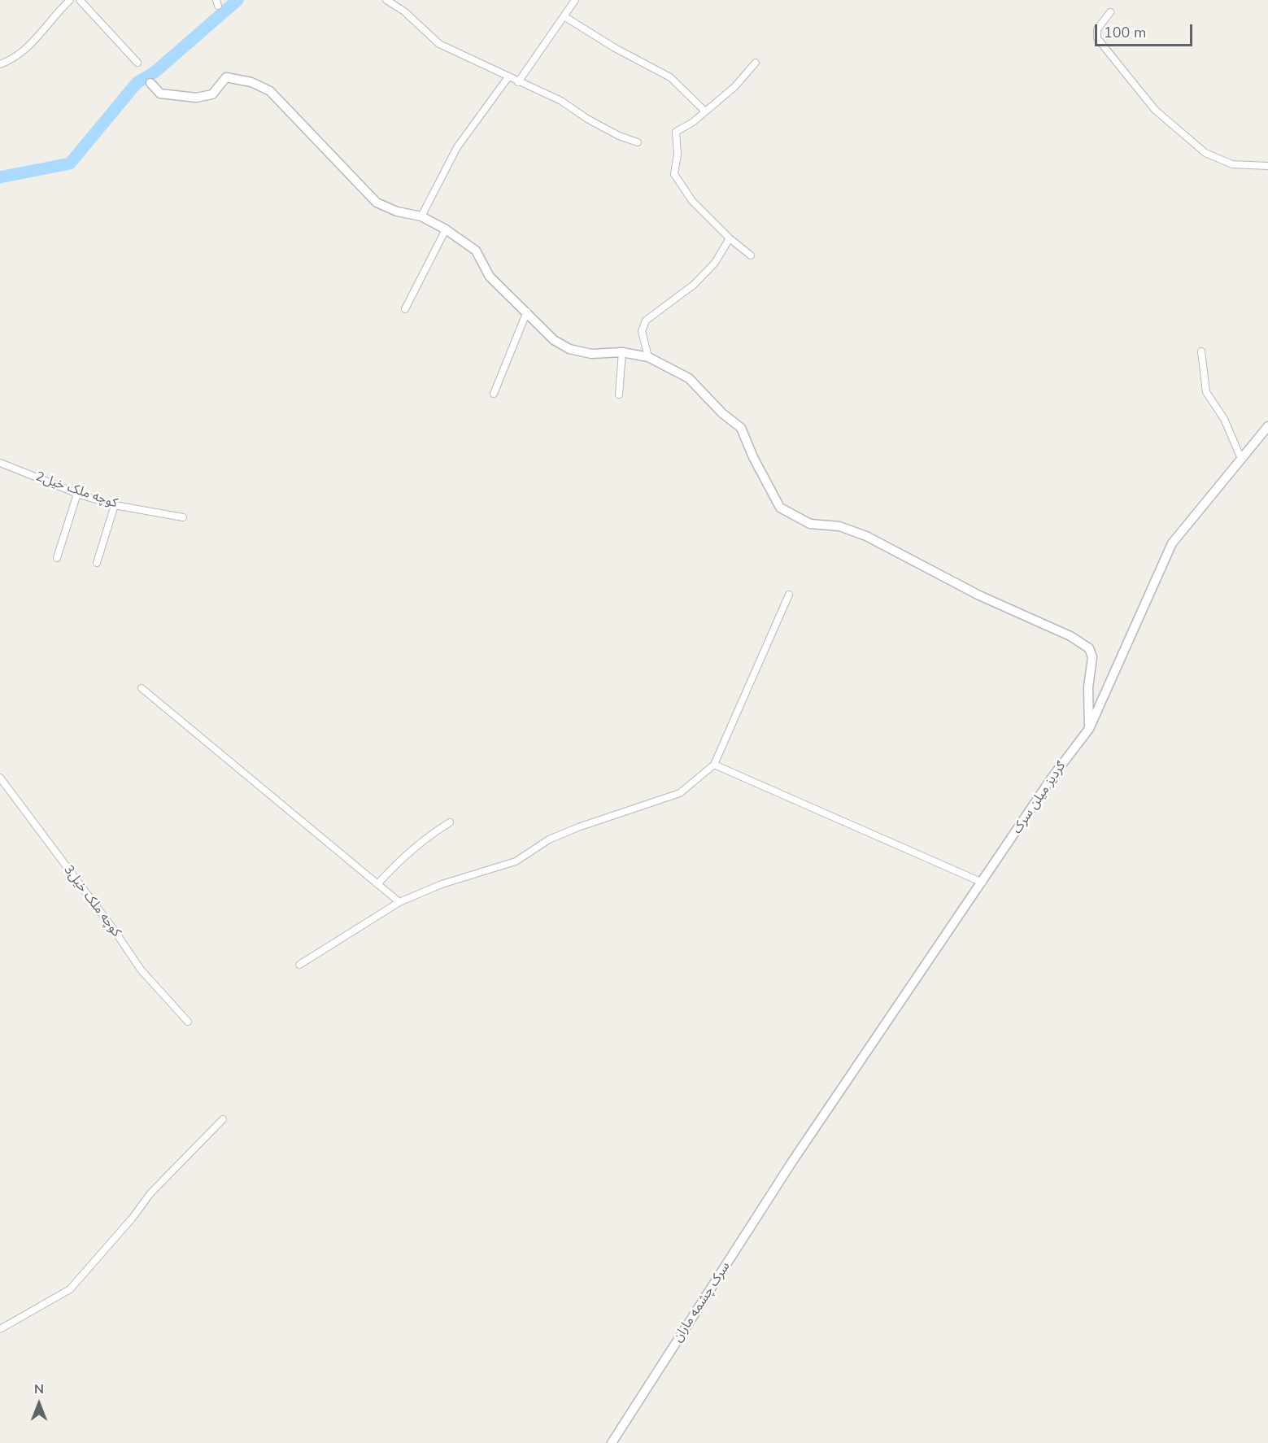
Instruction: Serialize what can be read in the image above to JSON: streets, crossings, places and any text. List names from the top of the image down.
{
  "streets": {
    "street": [
      "کوچه ملک خیل2",
      "ګردیز میلن سرک",
      "کوچه ملک خیل3",
      "سرک چشمه ماران"
    ]
  },
  "crossings": [
    ["ګردیز میلن سرک", "سرک چشمه ماران"]
  ],
  "scale_bar": "100 m",
  "north": "top"
}
